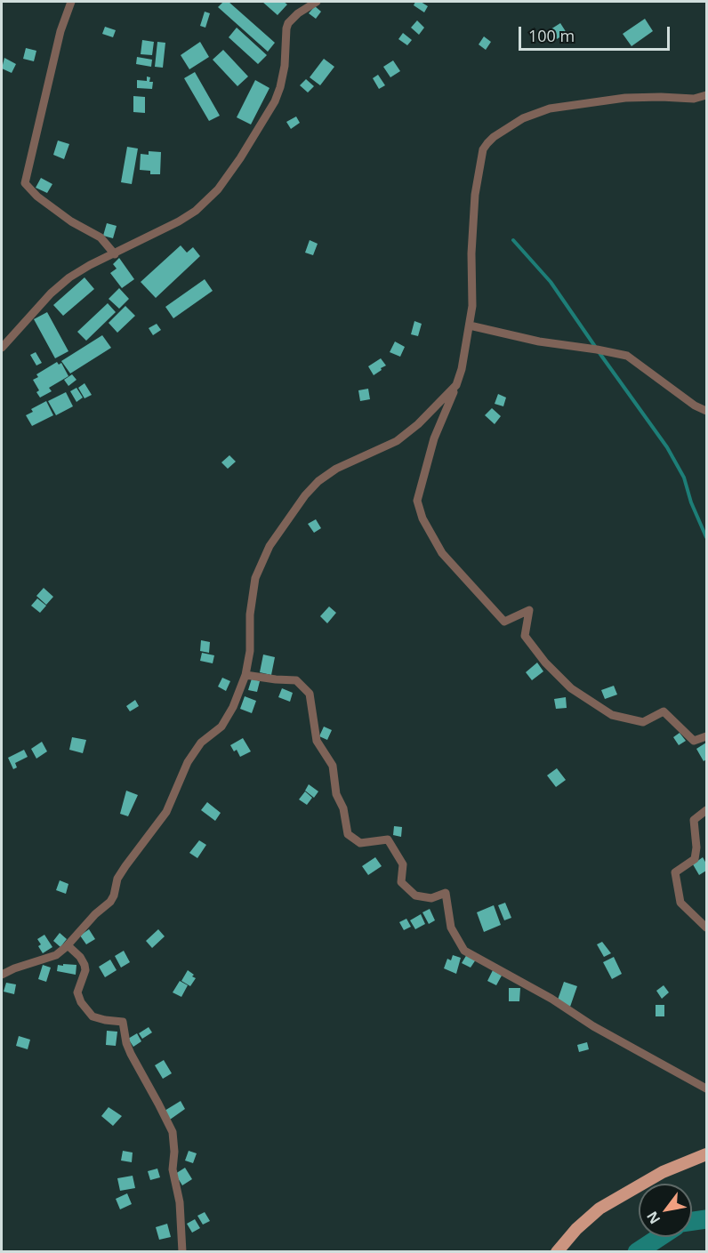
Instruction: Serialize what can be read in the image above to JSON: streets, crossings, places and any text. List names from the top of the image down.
{
  "scale_bar": "100 m",
  "north": "bottom left"
}
